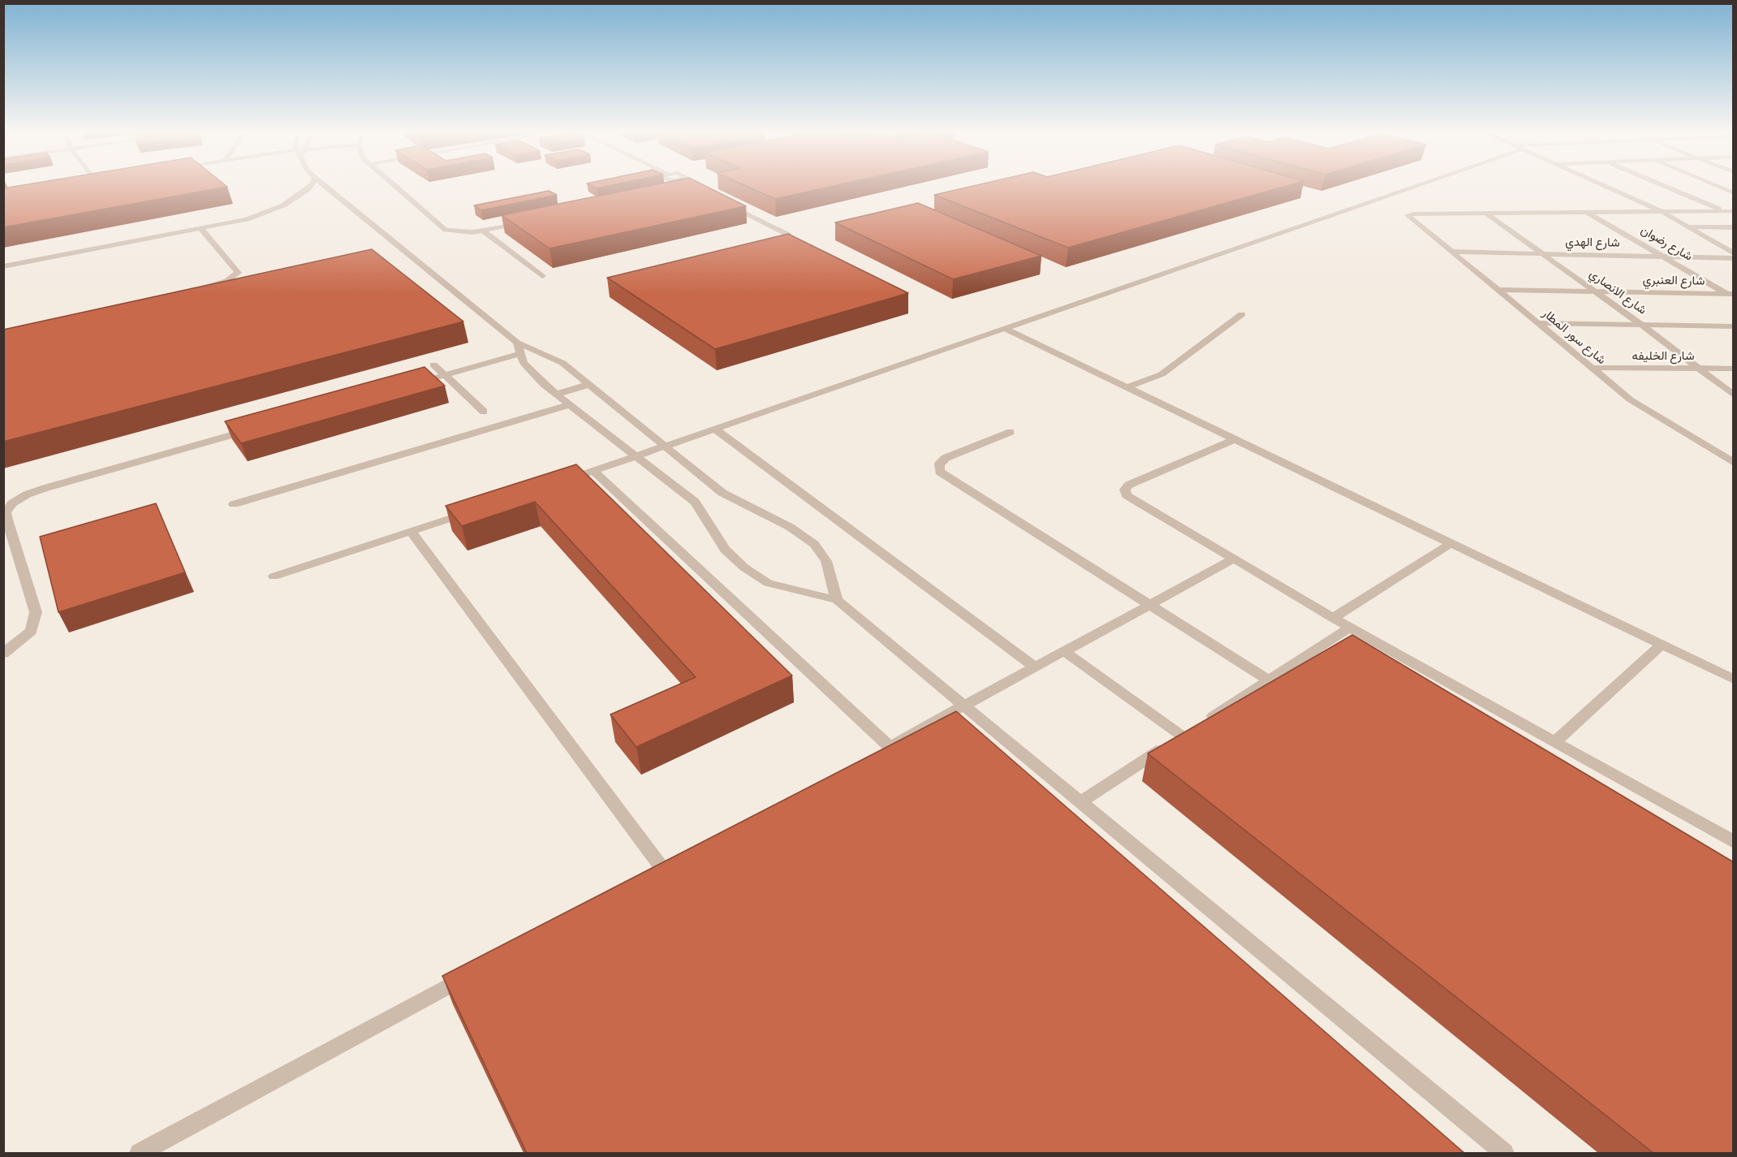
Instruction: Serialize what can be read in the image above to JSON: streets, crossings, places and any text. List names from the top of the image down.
{
  "streets": {
    "street": [
      "شارع الهدي",
      "شارع رضوان",
      "شارع العنبري",
      "شارع الانصاري",
      "شارع سور المطار",
      "شارع الخليفه"
    ]
  },
  "crossings": [
    ["شارع الهدي", "شارع رضوان"],
    ["شارع الهدي", "شارع الانصاري"],
    ["شارع الهدي", "شارع سور المطار"],
    ["شارع رضوان", "شارع العنبري"],
    ["شارع العنبري", "شارع الانصاري"],
    ["شارع العنبري", "شارع سور المطار"],
    ["شارع الانصاري", "شارع سور المطار"],
    ["شارع الانصاري", "شارع الخليفه"],
    ["شارع سور المطار", "شارع الخليفه"]
  ]
}
